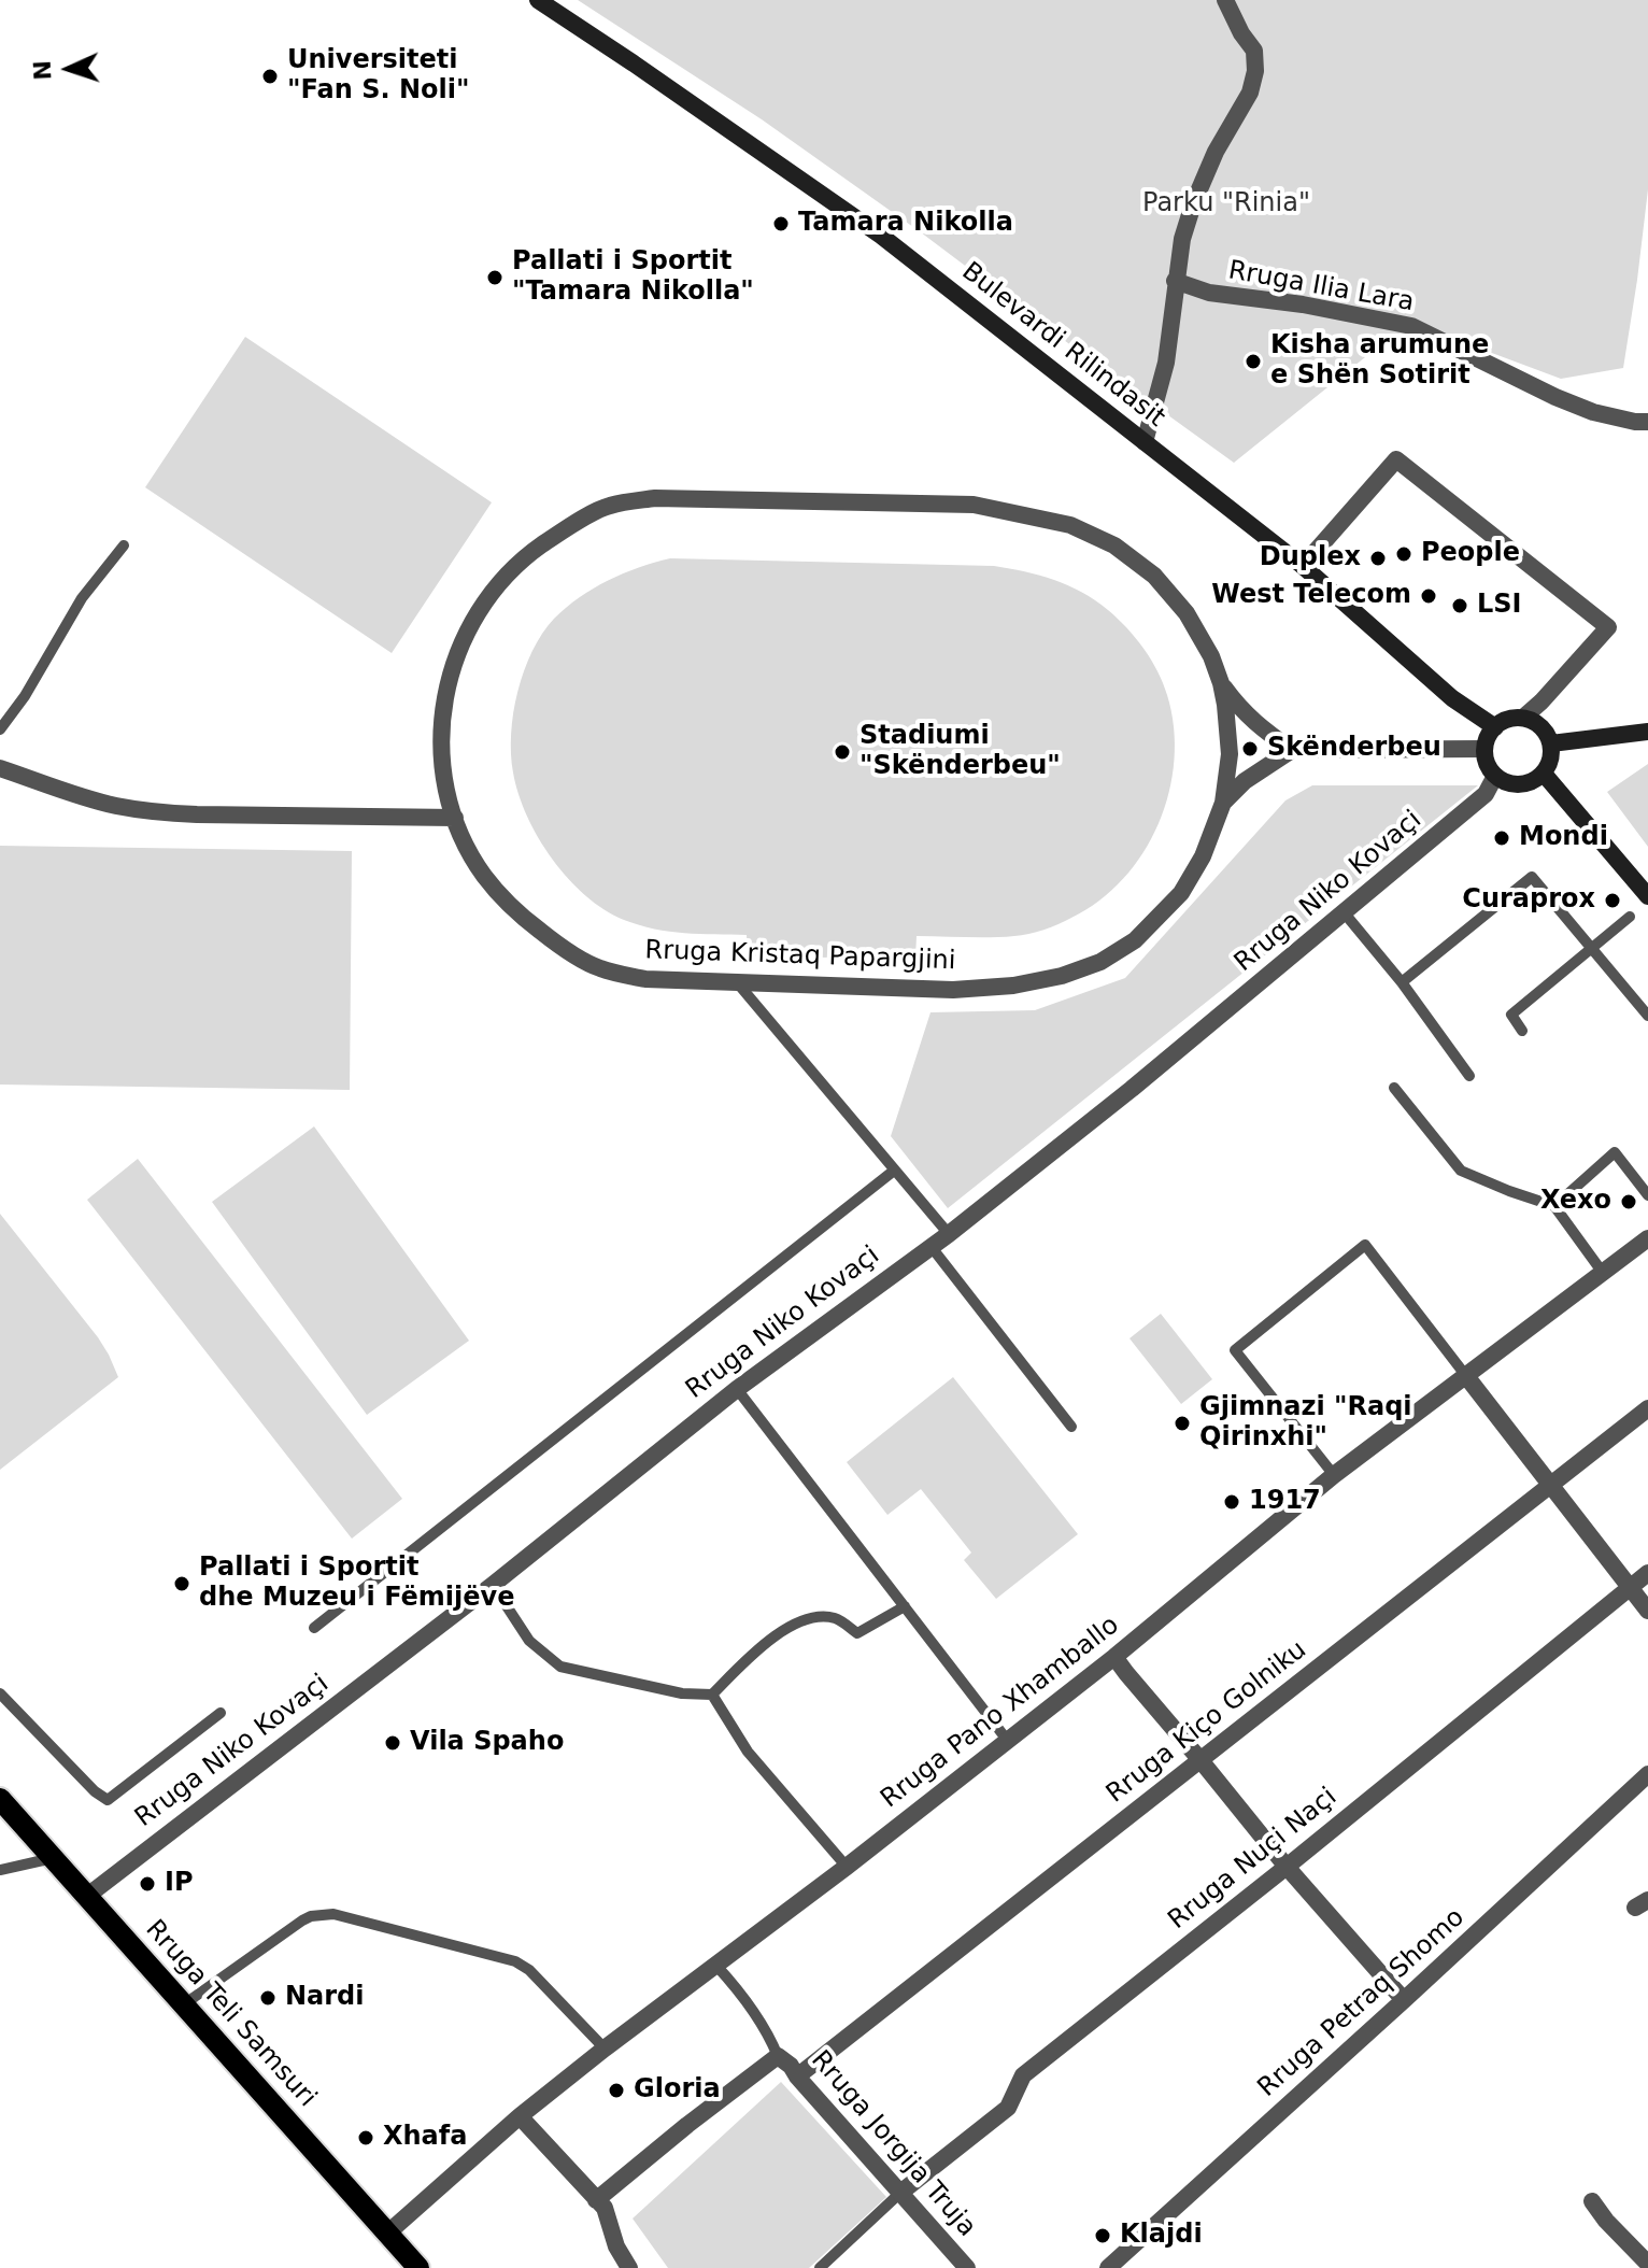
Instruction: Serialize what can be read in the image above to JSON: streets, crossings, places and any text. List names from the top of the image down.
{
  "streets": {
    "main road": ["Bulevardi Rilindasit", "Rruga Teli Samsuri"],
    "street": [
      "Rruga Ilia Lara",
      "Rruga Niko Kovaçi",
      "Rruga Kristaq Papargjini",
      "Rruga Pano Xhamballo",
      "Rruga Kiço Golniku",
      "Rruga Nuçi Naçi",
      "Rruga Petraq Shomo",
      "Rruga Jorgija Truja"
    ]
  },
  "crossings": [
    ["Bulevardi Rilindasit", "Rruga Niko Kovaçi"],
    ["Rruga Niko Kovaçi", "Rruga Teli Samsuri"],
    ["Rruga Pano Xhamballo", "Rruga Teli Samsuri"],
    ["Rruga Kiço Golniku", "Rruga Jorgija Truja"],
    ["Rruga Nuçi Naçi", "Rruga Jorgija Truja"]
  ],
  "parks": ["Parku \"Rinia\""],
  "places": [
    "Universiteti \"Fan S. Noli\"",
    "Tamara Nikolla",
    "Pallati i Sportit \"Tamara Nikolla\"",
    "Kisha arumune e Shën Sotirit",
    "People",
    "Duplex",
    "West Telecom",
    "LSI",
    "Skënderbeu",
    "Stadiumi \"Skënderbeu\"",
    "Mondi",
    "Curaprox",
    "Xexo",
    "Gjimnazi \"Raqi Qirinxhi\"",
    "1917",
    "Pallati i Sportit dhe Muzeu i Fëmijëve",
    "Vila Spaho",
    "IP",
    "Nardi",
    "Gloria",
    "Xhafa",
    "Klajdi"
  ],
  "north": "left"
}
